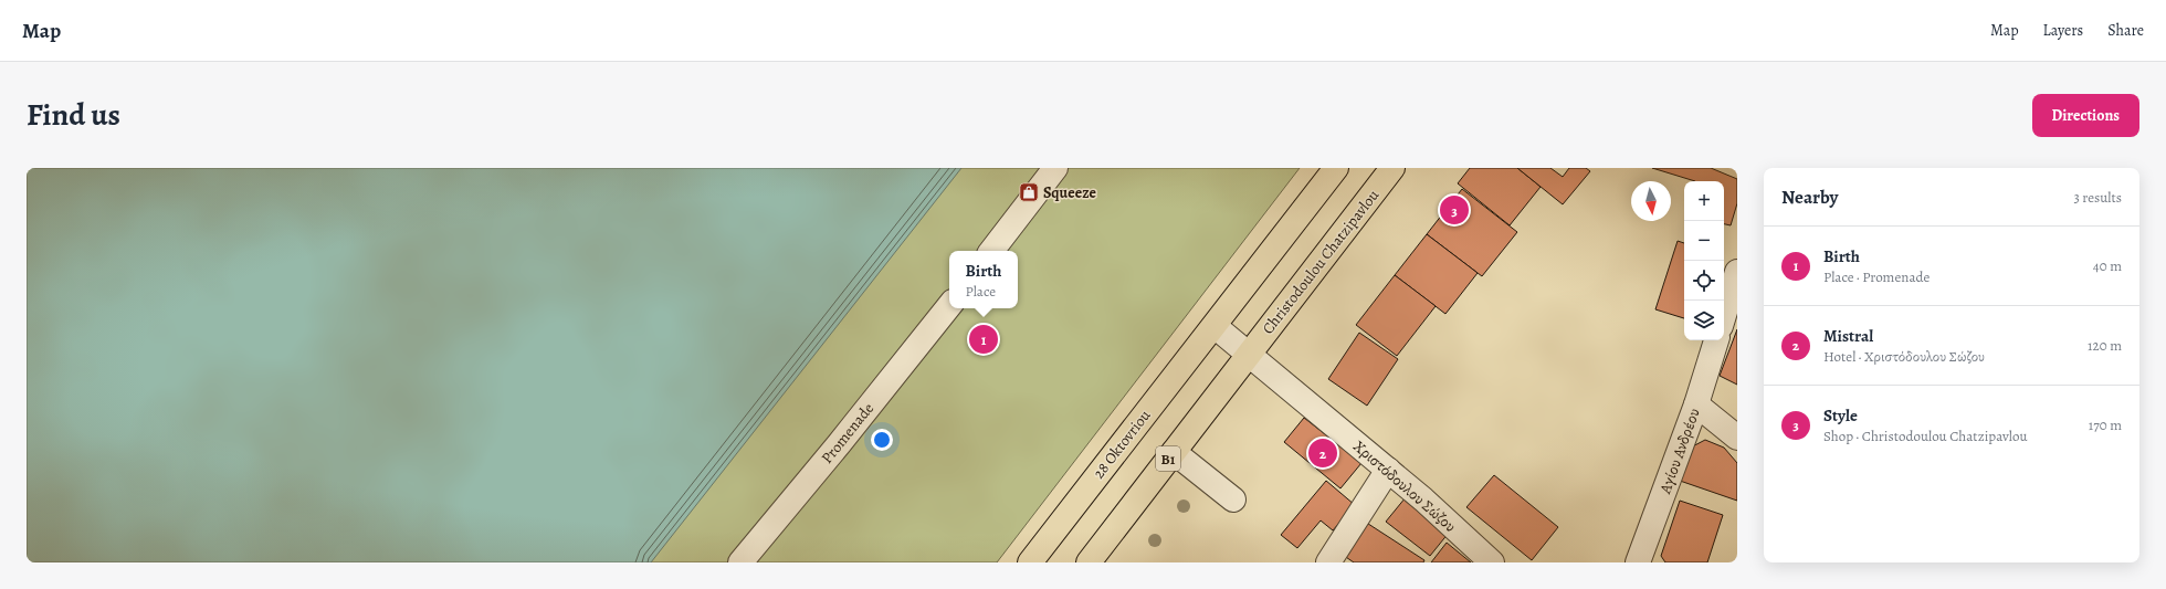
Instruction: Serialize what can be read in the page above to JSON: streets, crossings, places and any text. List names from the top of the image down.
{
  "streets": {
    "main road": ["Christodoulou Chatzipavlou", "28 Oktovriou", "B1"],
    "street": ["Promenade", "Αγίου Ανδρέου", "Χριστόδουλου Σώζου"]
  },
  "crossings": [
    ["Christodoulou Chatzipavlou", "B1"],
    ["Christodoulou Chatzipavlou", "Χριστόδουλου Σώζου"],
    ["28 Oktovriou", "Χριστόδουλου Σώζου"],
    ["B1", "Χριστόδουλου Σώζου"]
  ],
  "places": {
    "shop": ["Squeeze"]
  },
  "north": "bottom",
  "page": {
    "header": "Map",
    "nav": ["Map", "Layers", "Share"],
    "title": "Find us",
    "buttons": "Directions",
    "heading": ["Nearby", "3 results"],
    "map_buttons": ["+", "−"],
    "pins": ["3", "1", "2"],
    "list": [
      {
        "mark": "1",
        "name": "Birth",
        "note": "Place · Promenade",
        "value": "40 m"
      },
      {
        "mark": "2",
        "name": "Mistral",
        "note": "Hotel · Χριστόδουλου Σώζου",
        "value": "120 m"
      },
      {
        "mark": "3",
        "name": "Style",
        "note": "Shop · Christodoulou Chatzipavlou",
        "value": "170 m"
      }
    ],
    "popup": ["Birth", "Place"]
  }
}
